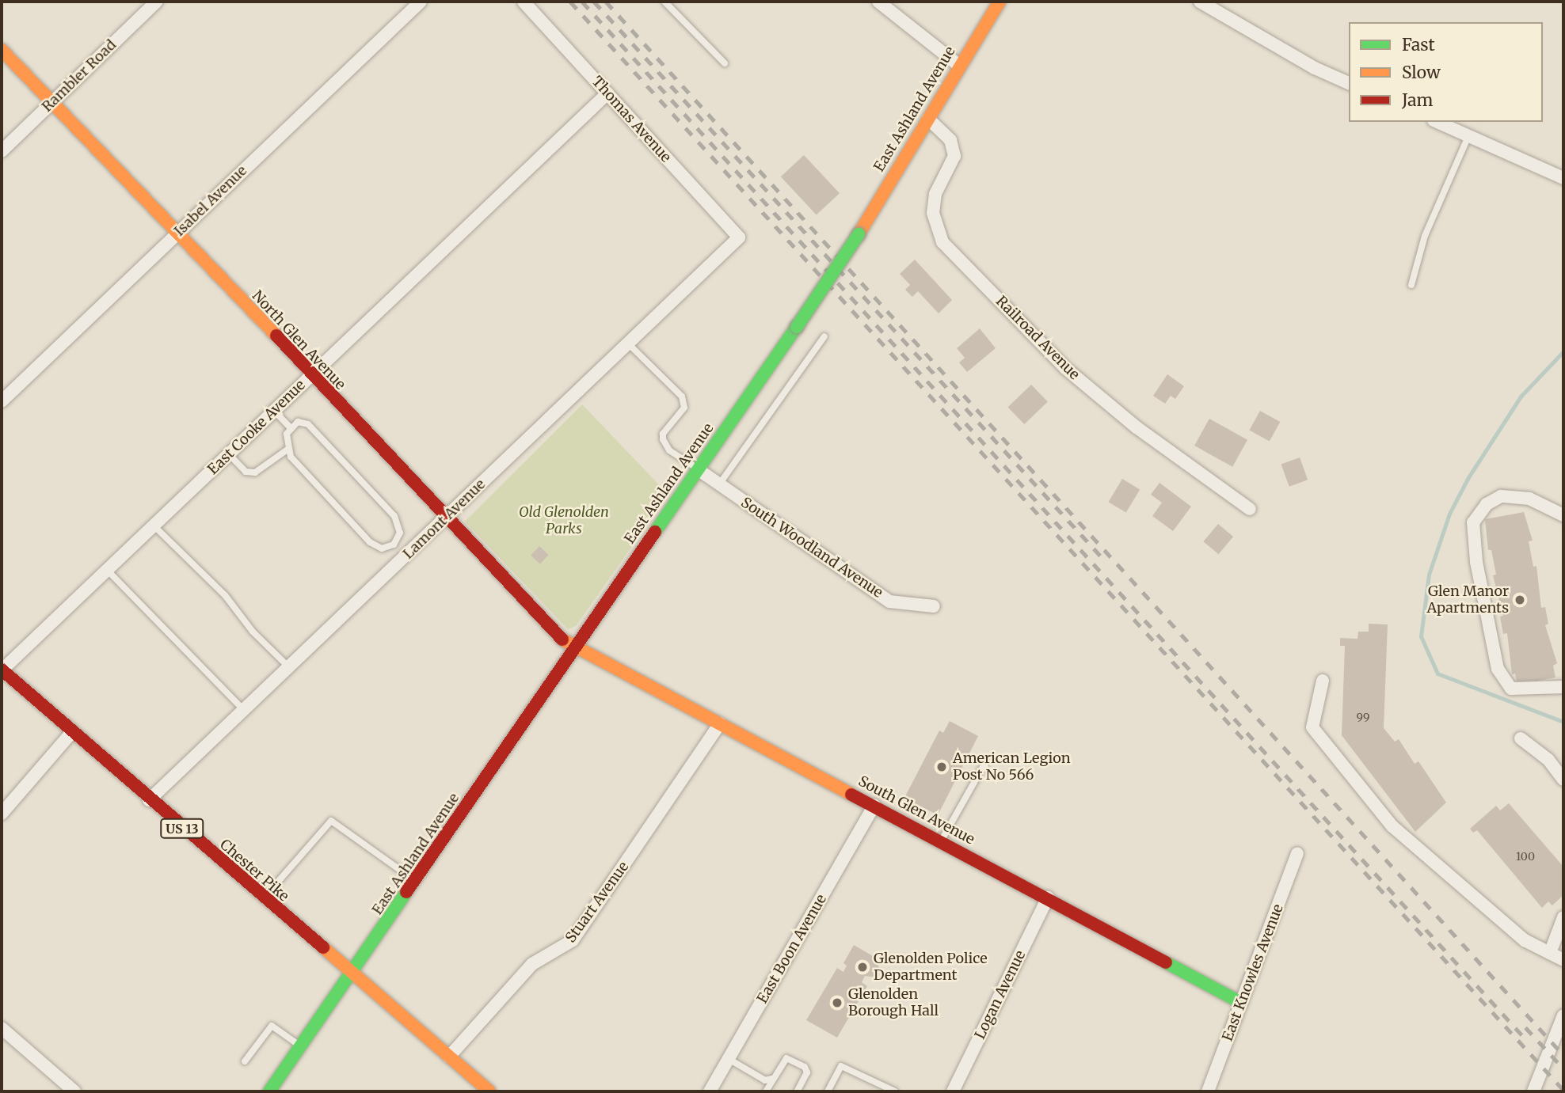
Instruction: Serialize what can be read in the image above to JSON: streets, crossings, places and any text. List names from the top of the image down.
{
  "streets": {
    "street": [
      "Rambler Road",
      "East Ashland Avenue",
      "Thomas Avenue",
      "Isabel Avenue",
      "Railroad Avenue",
      "North Glen Avenue",
      "East Cooke Avenue",
      "Lamont Avenue",
      "South Woodland Avenue",
      "South Glen Avenue",
      "US 13",
      "Chester Pike",
      "Stuart Avenue",
      "East Boon Avenue",
      "East Knowles Avenue",
      "Logan Avenue"
    ]
  },
  "crossings": [
    ["Rambler Road", "North Glen Avenue"],
    ["East Ashland Avenue", "Railroad Avenue"],
    ["East Ashland Avenue", "North Glen Avenue"],
    ["East Ashland Avenue", "South Woodland Avenue"],
    ["East Ashland Avenue", "South Glen Avenue"],
    ["East Ashland Avenue", "Chester Pike"],
    ["Thomas Avenue", "East Cooke Avenue"],
    ["Thomas Avenue", "Lamont Avenue"],
    ["Isabel Avenue", "North Glen Avenue"],
    ["North Glen Avenue", "East Cooke Avenue"],
    ["North Glen Avenue", "Lamont Avenue"],
    ["North Glen Avenue", "South Glen Avenue"],
    ["East Cooke Avenue", "Chester Pike"],
    ["Lamont Avenue", "Chester Pike"],
    ["South Glen Avenue", "Stuart Avenue"],
    ["South Glen Avenue", "East Boon Avenue"],
    ["South Glen Avenue", "East Knowles Avenue"],
    ["South Glen Avenue", "Logan Avenue"],
    ["Chester Pike", "Stuart Avenue"]
  ],
  "parks": ["Old Glenolden Parks"],
  "places": [
    "Glen Manor Apartments",
    "American Legion Post No 566",
    "Glenolden Police Department",
    "Glenolden Borough Hall"
  ],
  "house_numbers": ["99", "100"],
  "legend": ["Fast", "Slow", "Jam"]
}
